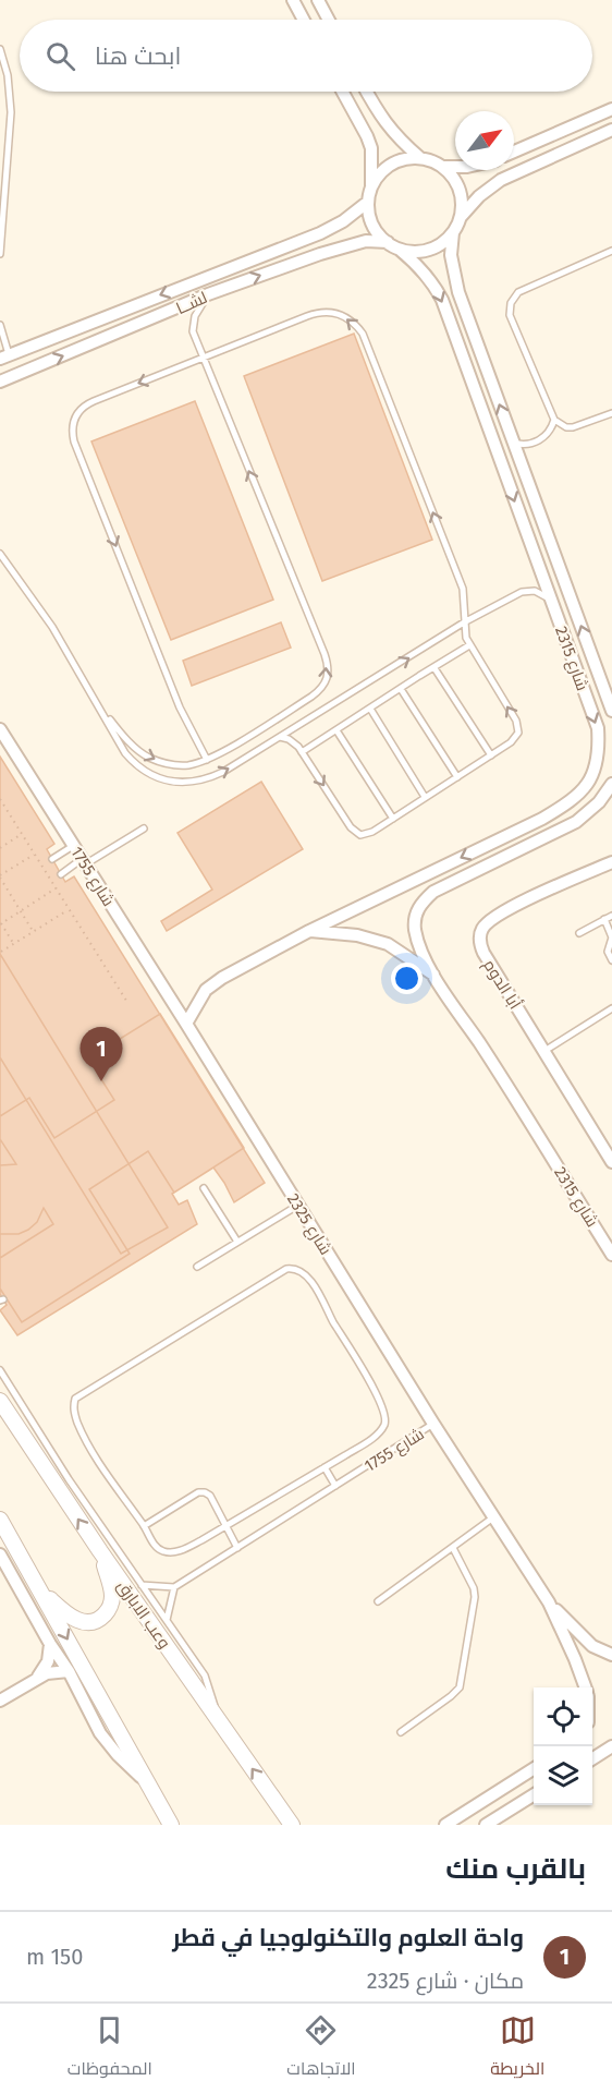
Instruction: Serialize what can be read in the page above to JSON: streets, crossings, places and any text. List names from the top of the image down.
{
  "streets": {
    "street": [
      "لشــا",
      "شارع 2315",
      "شارع 1755",
      "أبا الدوم",
      "شارع 2325",
      "وعب الابارق"
    ]
  },
  "crossings": [
    ["لشــا", "شارع 2315"],
    ["شارع 2315", "شارع 1755"],
    ["شارع 2315", "شارع 2325"],
    ["شارع 1755", "شارع 2325"]
  ],
  "north": "top right",
  "page": {
    "search": "ابحث هنا",
    "pins": "1",
    "heading": "بالقرب منك",
    "list": [
      {
        "mark": "1",
        "name": "واحة العلوم والتكنولوجيا في قطر",
        "note": "مكان · شارع 2325",
        "value": "150 m"
      }
    ],
    "nav": ["الخريطة", "الاتجاهات", "المحفوظات"]
  }
}
